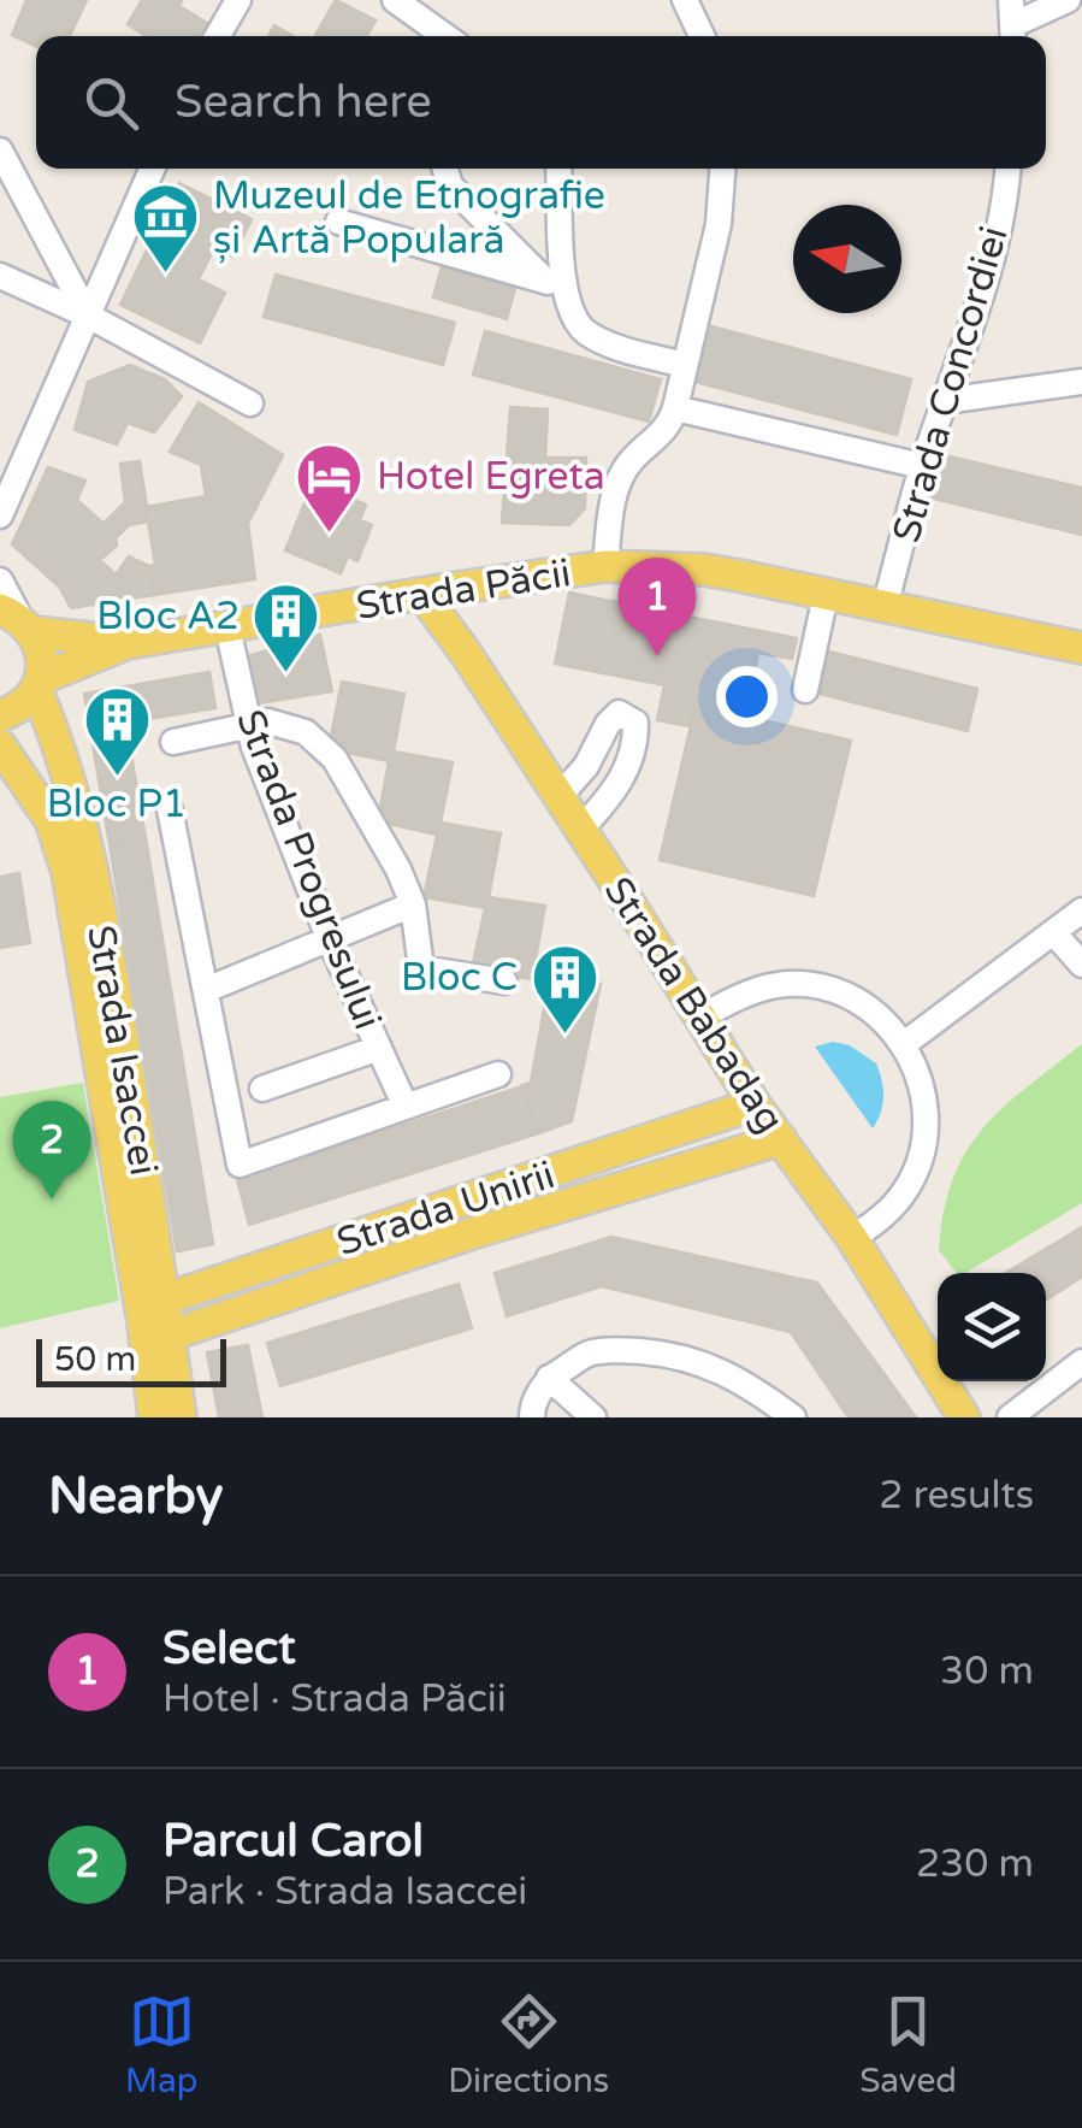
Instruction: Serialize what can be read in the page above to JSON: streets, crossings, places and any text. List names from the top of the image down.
{
  "streets": {
    "main road": [
      "Strada Păcii",
      "Strada Babadag",
      "Strada Isaccei",
      "Strada Unirii"
    ],
    "street": ["Strada Concordiei", "Strada Progresului"]
  },
  "crossings": [
    ["Strada Concordiei", "Strada Păcii"],
    ["Strada Păcii", "Strada Progresului"],
    ["Strada Păcii", "Strada Babadag"],
    ["Strada Păcii", "Strada Isaccei"],
    ["Strada Babadag", "Strada Unirii"],
    ["Strada Isaccei", "Strada Unirii"]
  ],
  "places": {
    "museum": ["Muzeul de Etnografie și Artă Populară"],
    "hotel": ["Hotel Egreta"],
    "building": ["Bloc A2", "Bloc P1", "Bloc C"]
  },
  "scale_bar": "50 m",
  "north": "left",
  "page": {
    "search": "Search here",
    "pins": ["1", "2"],
    "scale": "50 m",
    "heading": ["Nearby", "2 results"],
    "list": [
      {
        "mark": "1",
        "name": "Select",
        "note": "Hotel · Strada Păcii",
        "value": "30 m"
      },
      {
        "mark": "2",
        "name": "Parcul Carol",
        "note": "Park · Strada Isaccei",
        "value": "230 m"
      }
    ],
    "nav": ["Map", "Directions", "Saved"]
  }
}
